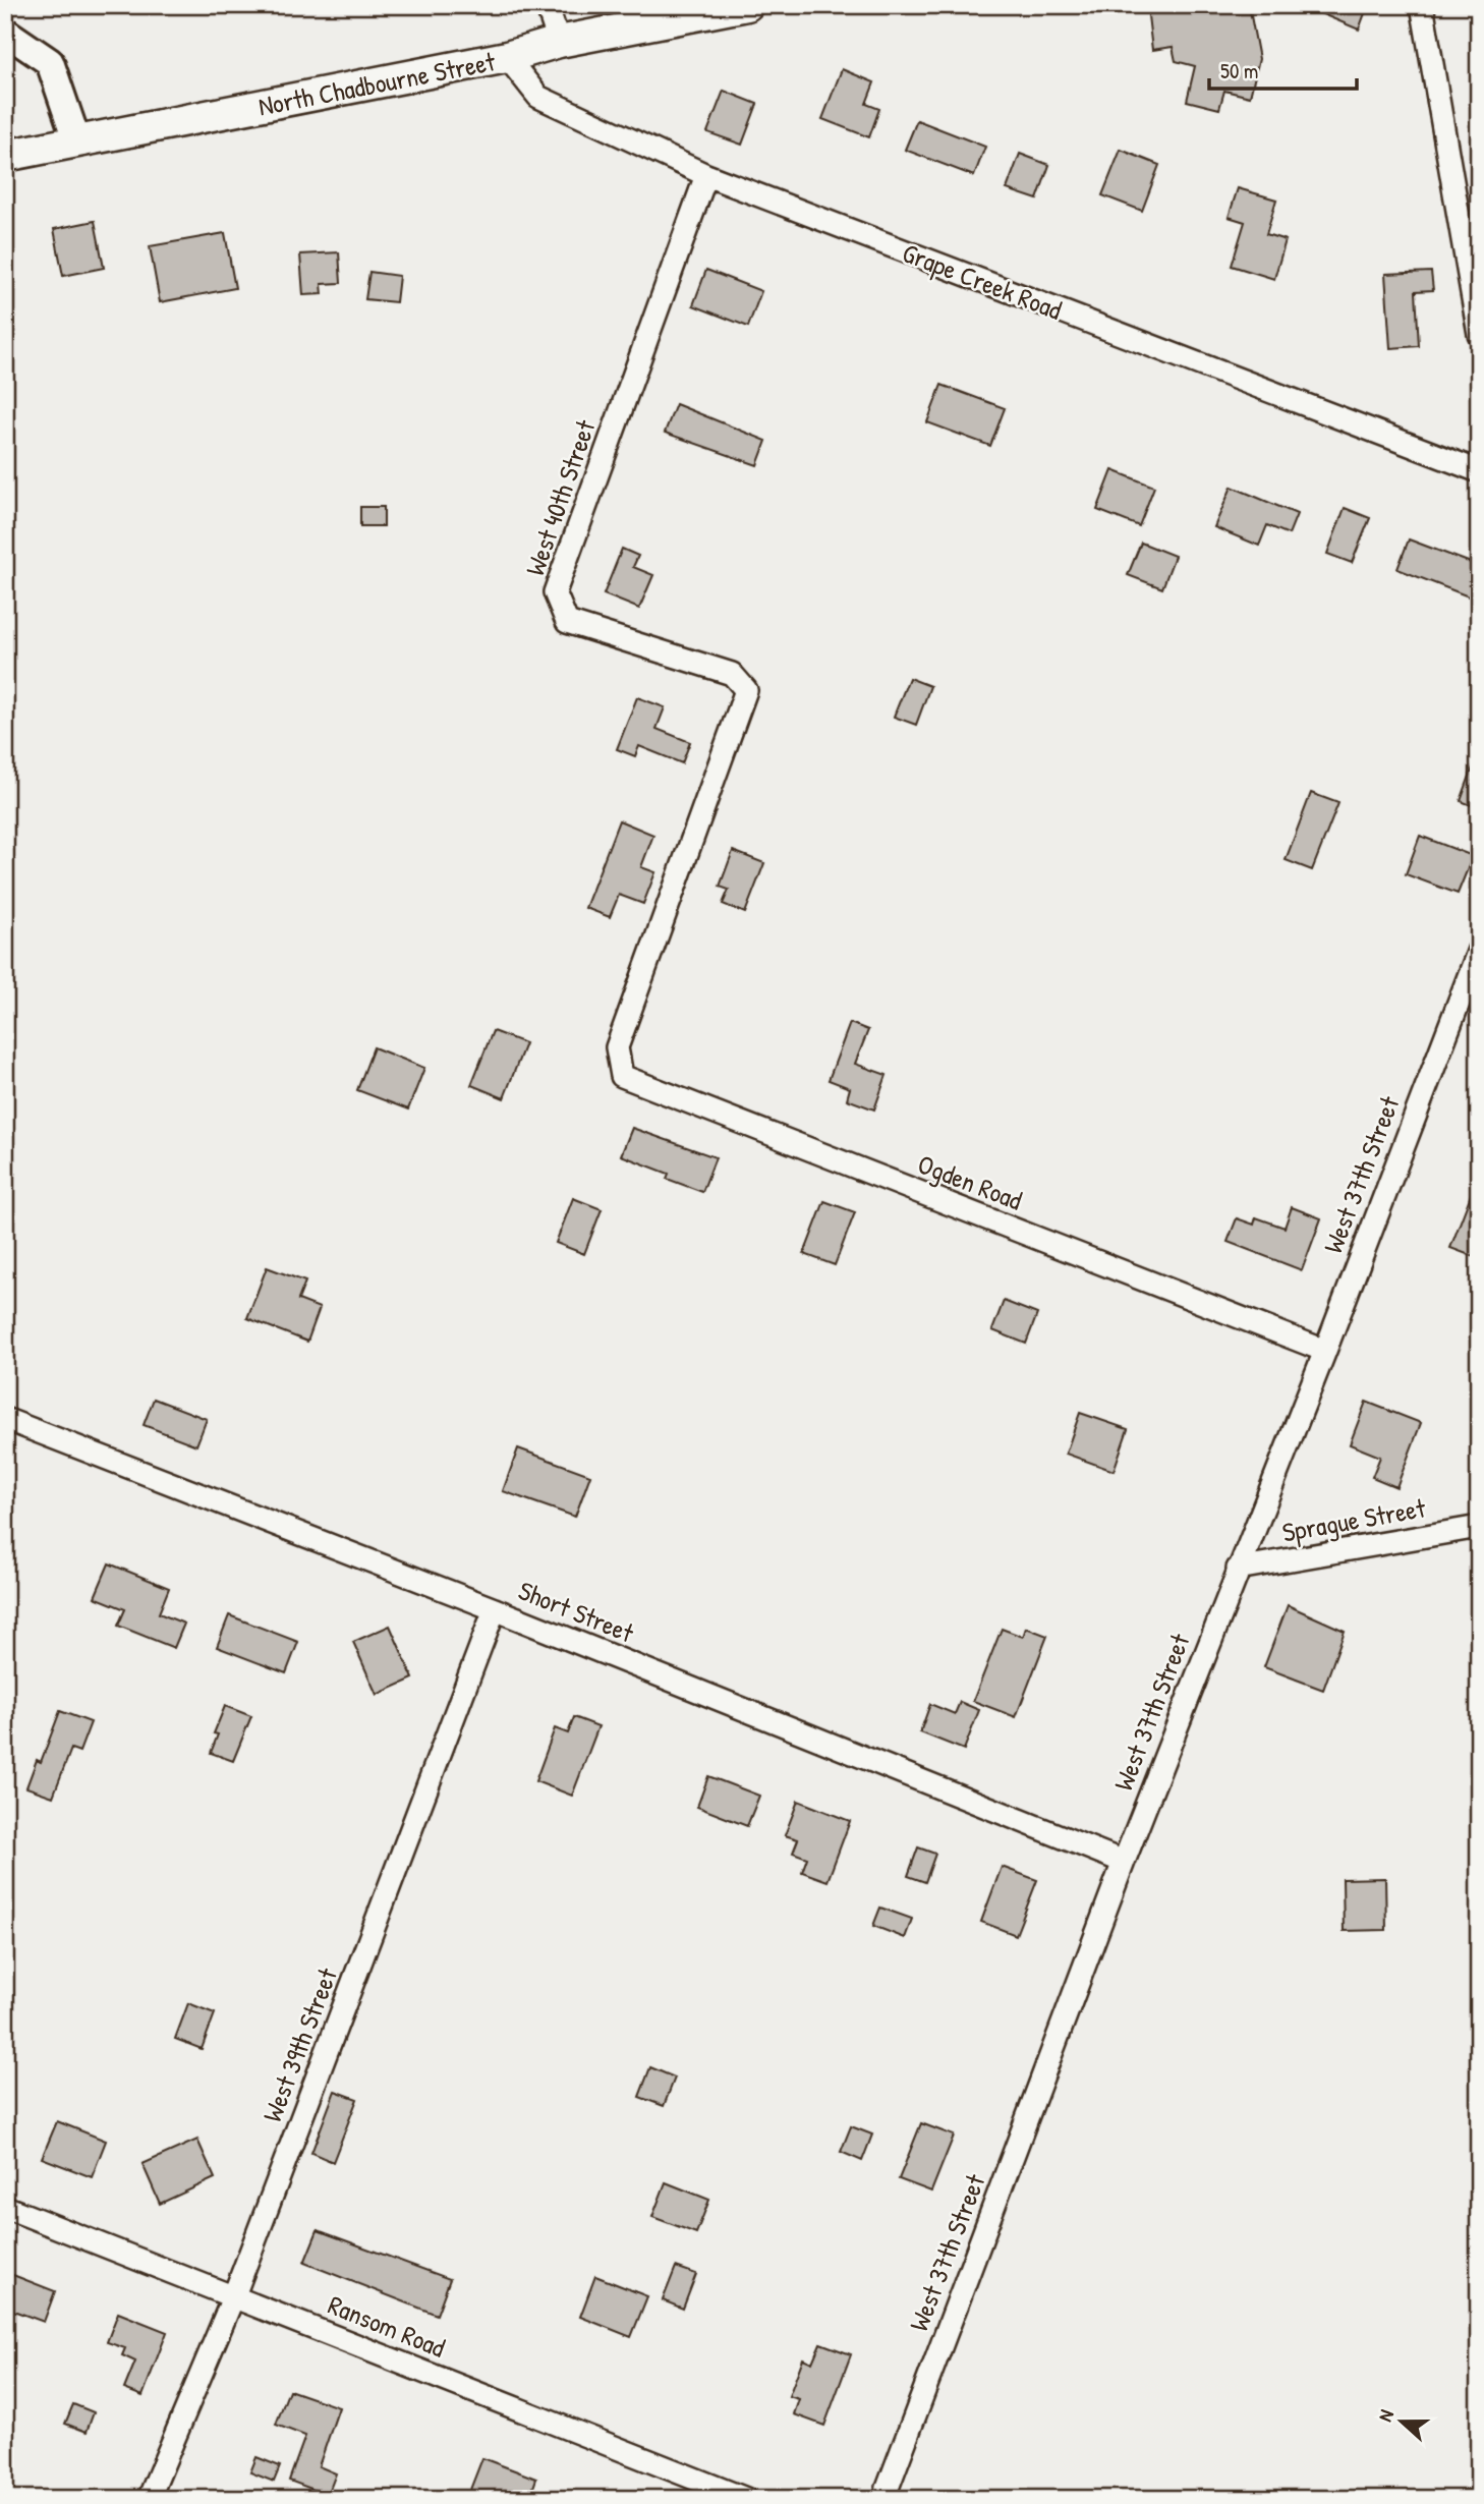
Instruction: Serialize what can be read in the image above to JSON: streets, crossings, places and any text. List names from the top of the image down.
{
  "streets": {
    "main road": ["North Chadbourne Street"],
    "street": [
      "Grape Creek Road",
      "West 40th Street",
      "West 37th Street",
      "Ogden Road",
      "Sprague Street",
      "Short Street",
      "West 39th Street",
      "Ransom Road"
    ]
  },
  "crossings": [
    ["North Chadbourne Street", "Grape Creek Road"],
    ["Grape Creek Road", "West 40th Street"],
    ["West 40th Street", "Ogden Road"],
    ["West 37th Street", "Ogden Road"],
    ["West 37th Street", "Sprague Street"],
    ["West 37th Street", "Short Street"],
    ["Short Street", "West 39th Street"],
    ["West 39th Street", "Ransom Road"]
  ],
  "scale_bar": "50 m",
  "north": "left"
}
